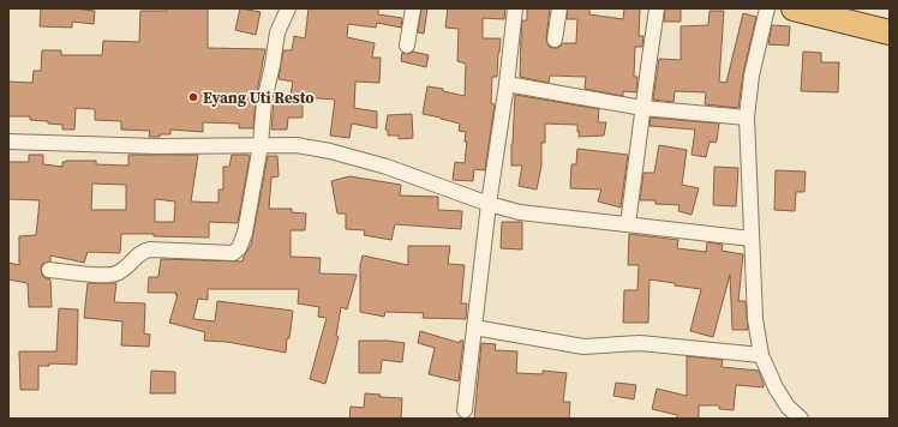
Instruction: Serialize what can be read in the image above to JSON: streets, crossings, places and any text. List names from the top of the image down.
{
  "places": ["Eyang Uti Resto"]
}
